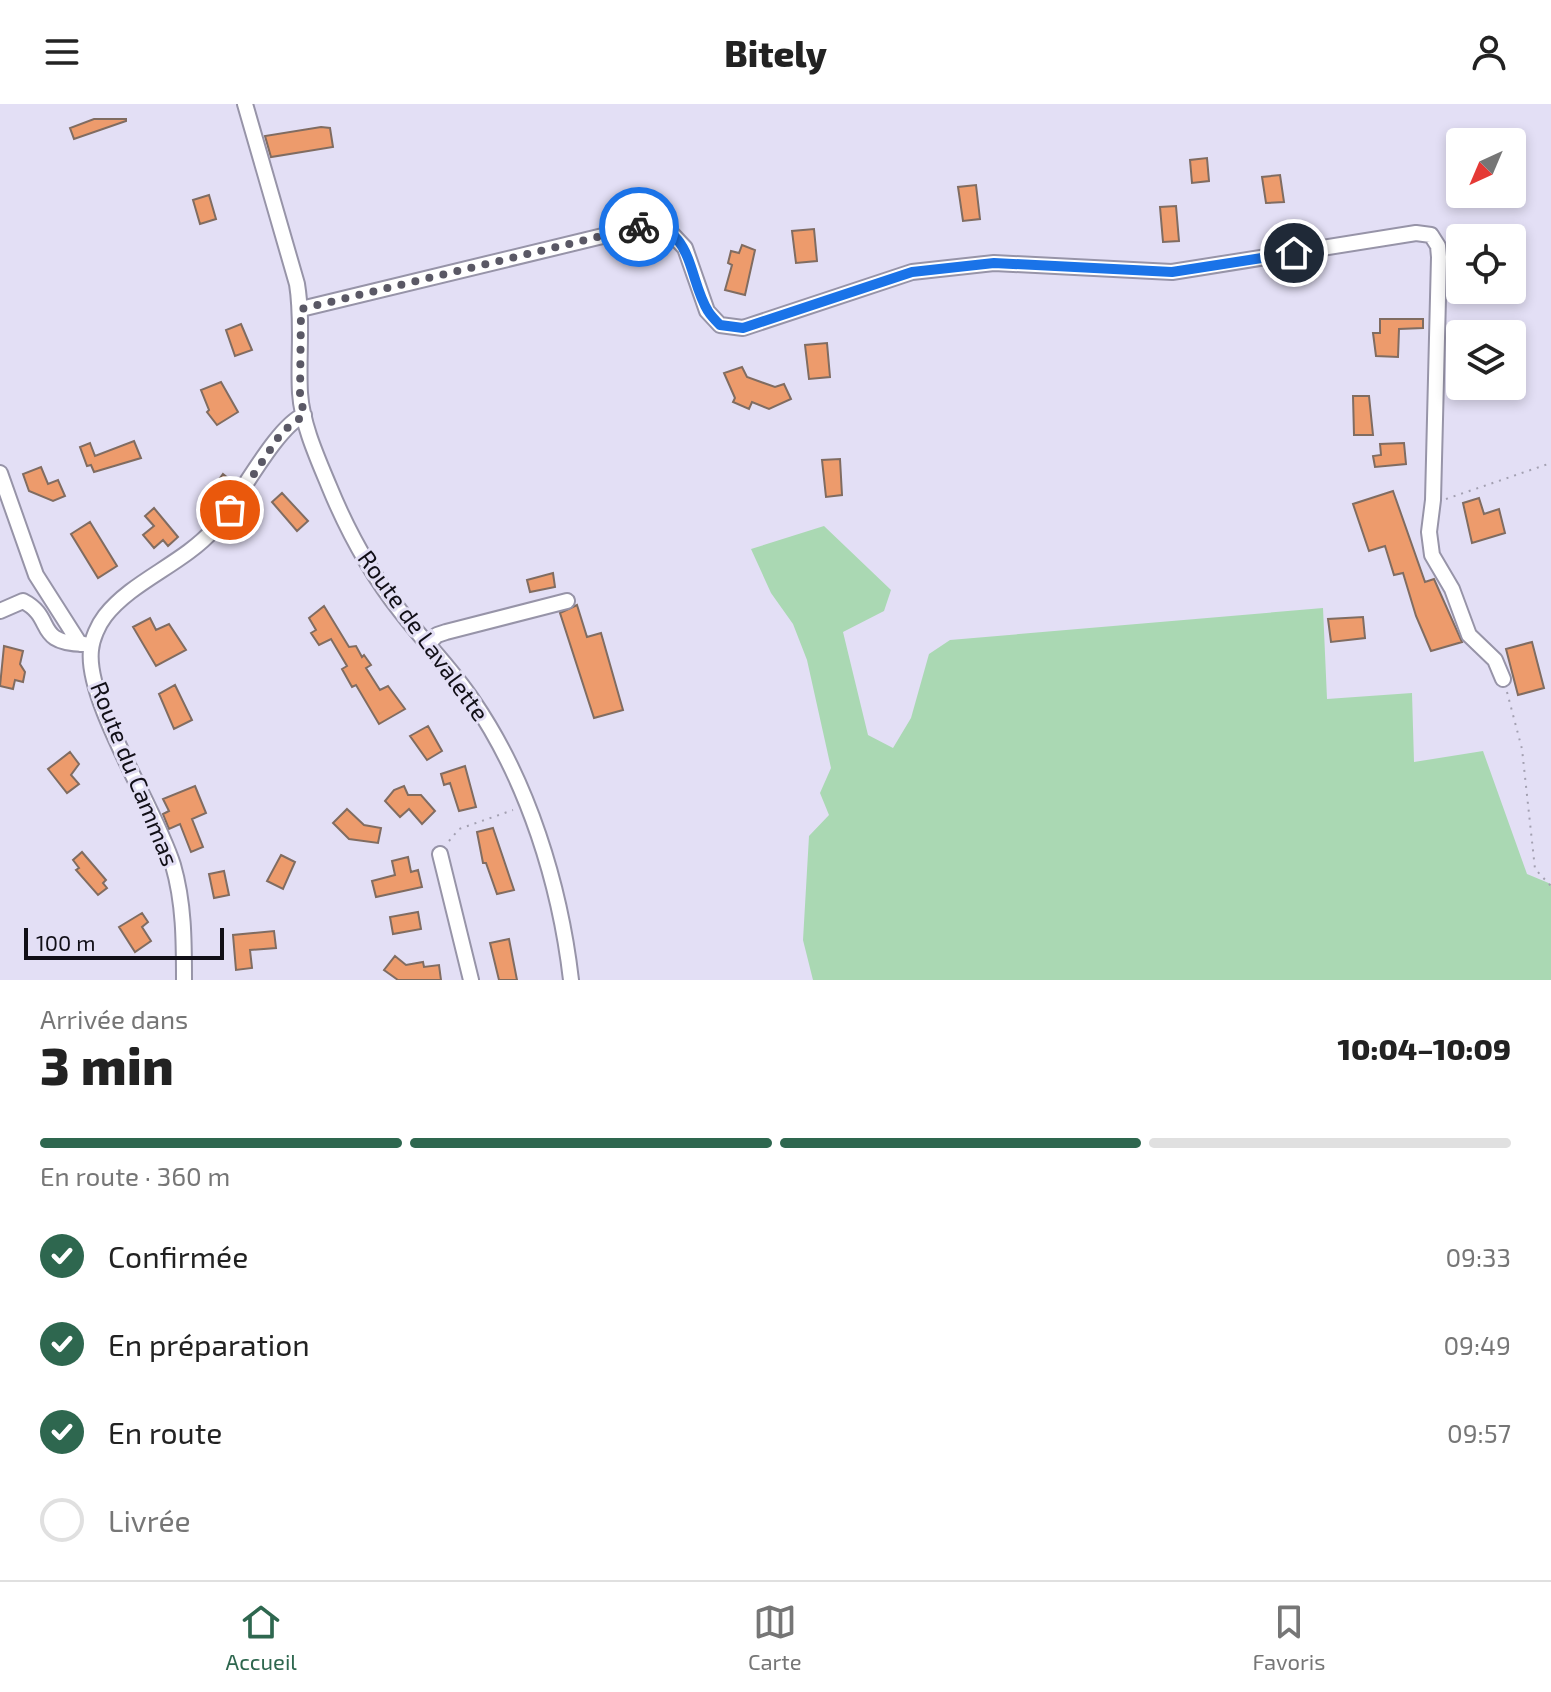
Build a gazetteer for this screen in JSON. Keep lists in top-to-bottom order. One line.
{"streets":{"street":["Route de Lavalette","Route du Cammas"]},"scale_bar":"100 m","north":"bottom left","page":{"header":"Bitely","scale":"100 m","heading":["3 min","Arrivée dans","10:04–10:09"],"bar":"En route · 360 m","list":[["Confirmée","09:33"],["En préparation","09:49"],["En route","09:57"],"Livrée"],"tabs":["Accueil","Carte","Favoris"]}}
